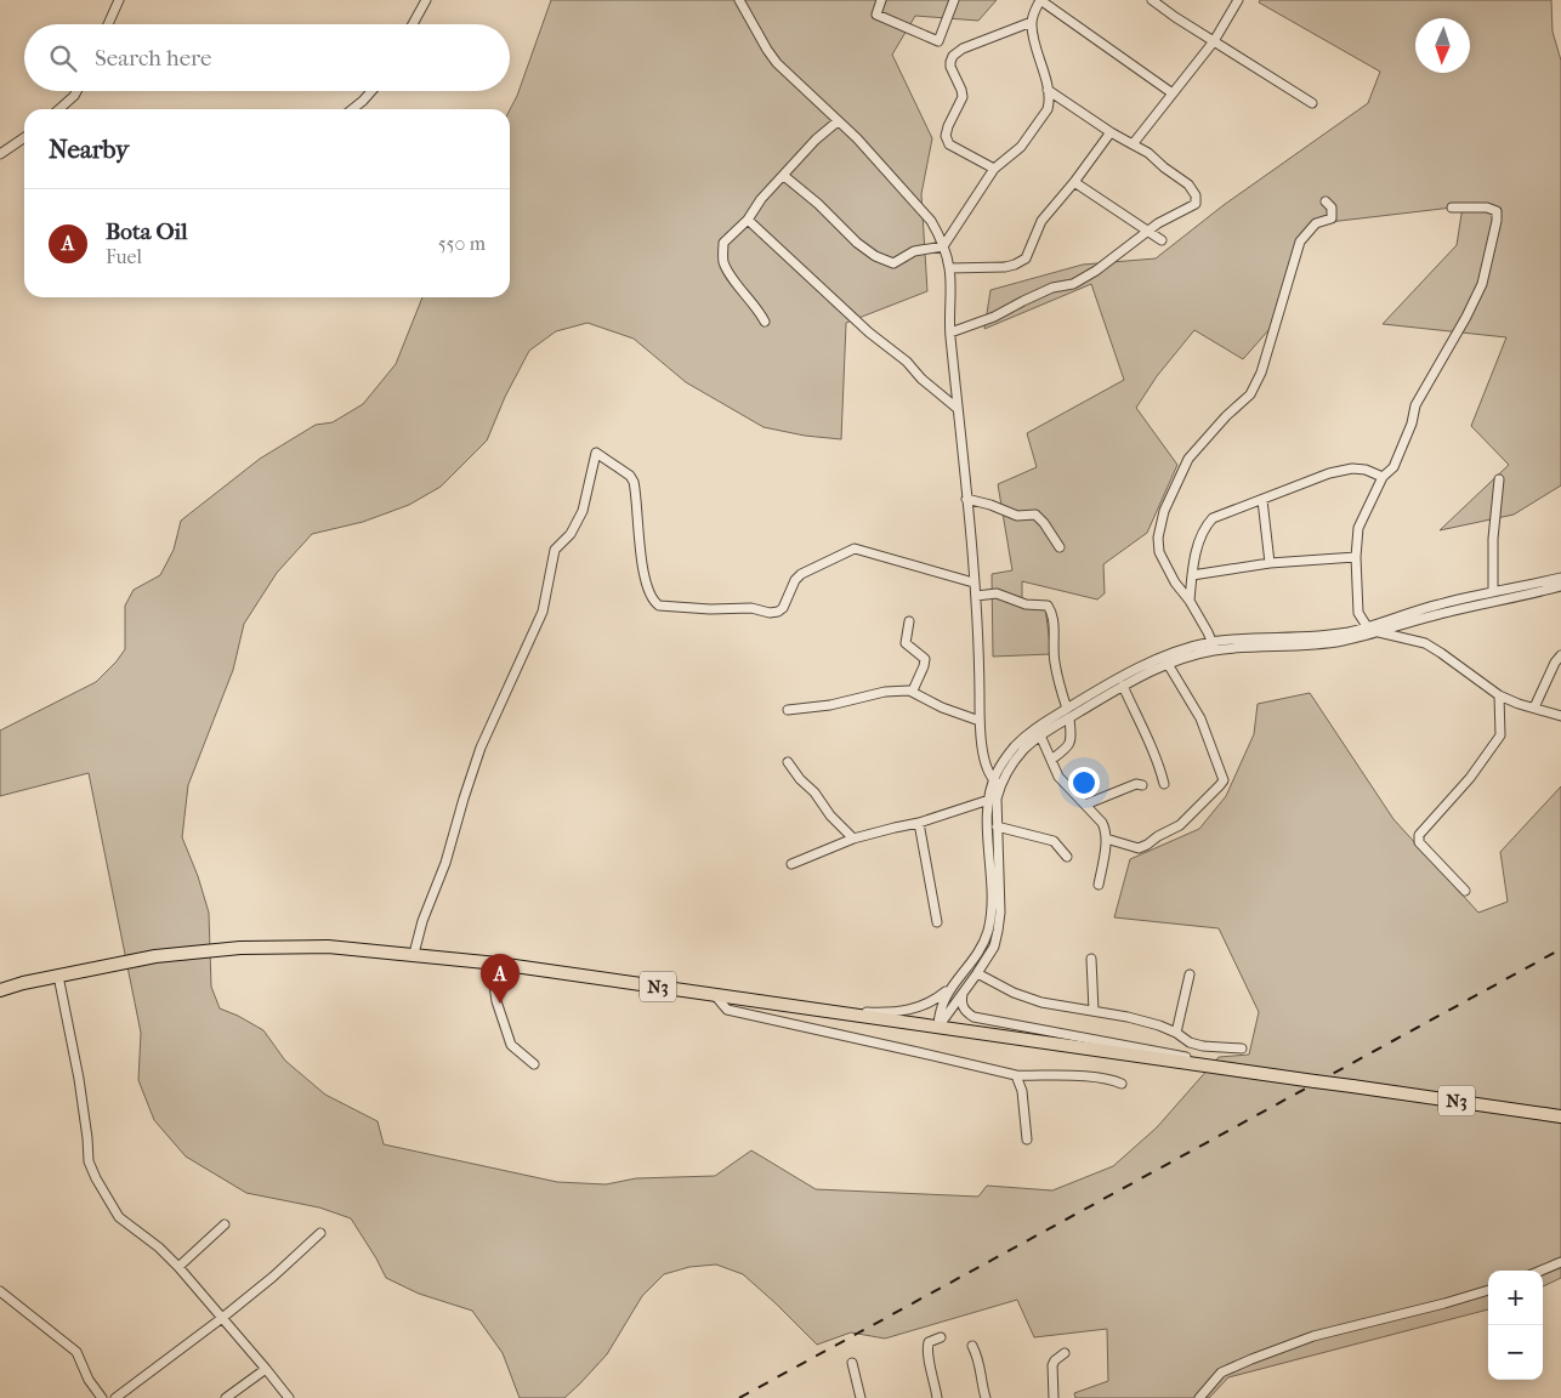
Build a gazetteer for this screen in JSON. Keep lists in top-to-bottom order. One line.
{"streets":{"highway":["N3"]},"north":"bottom","page":{"search":"Search here","heading":"Nearby","list":[{"mark":"A","name":"Bota Oil","note":"Fuel","value":"550 m"}],"pins":"A","map_buttons":["+","−"]}}
